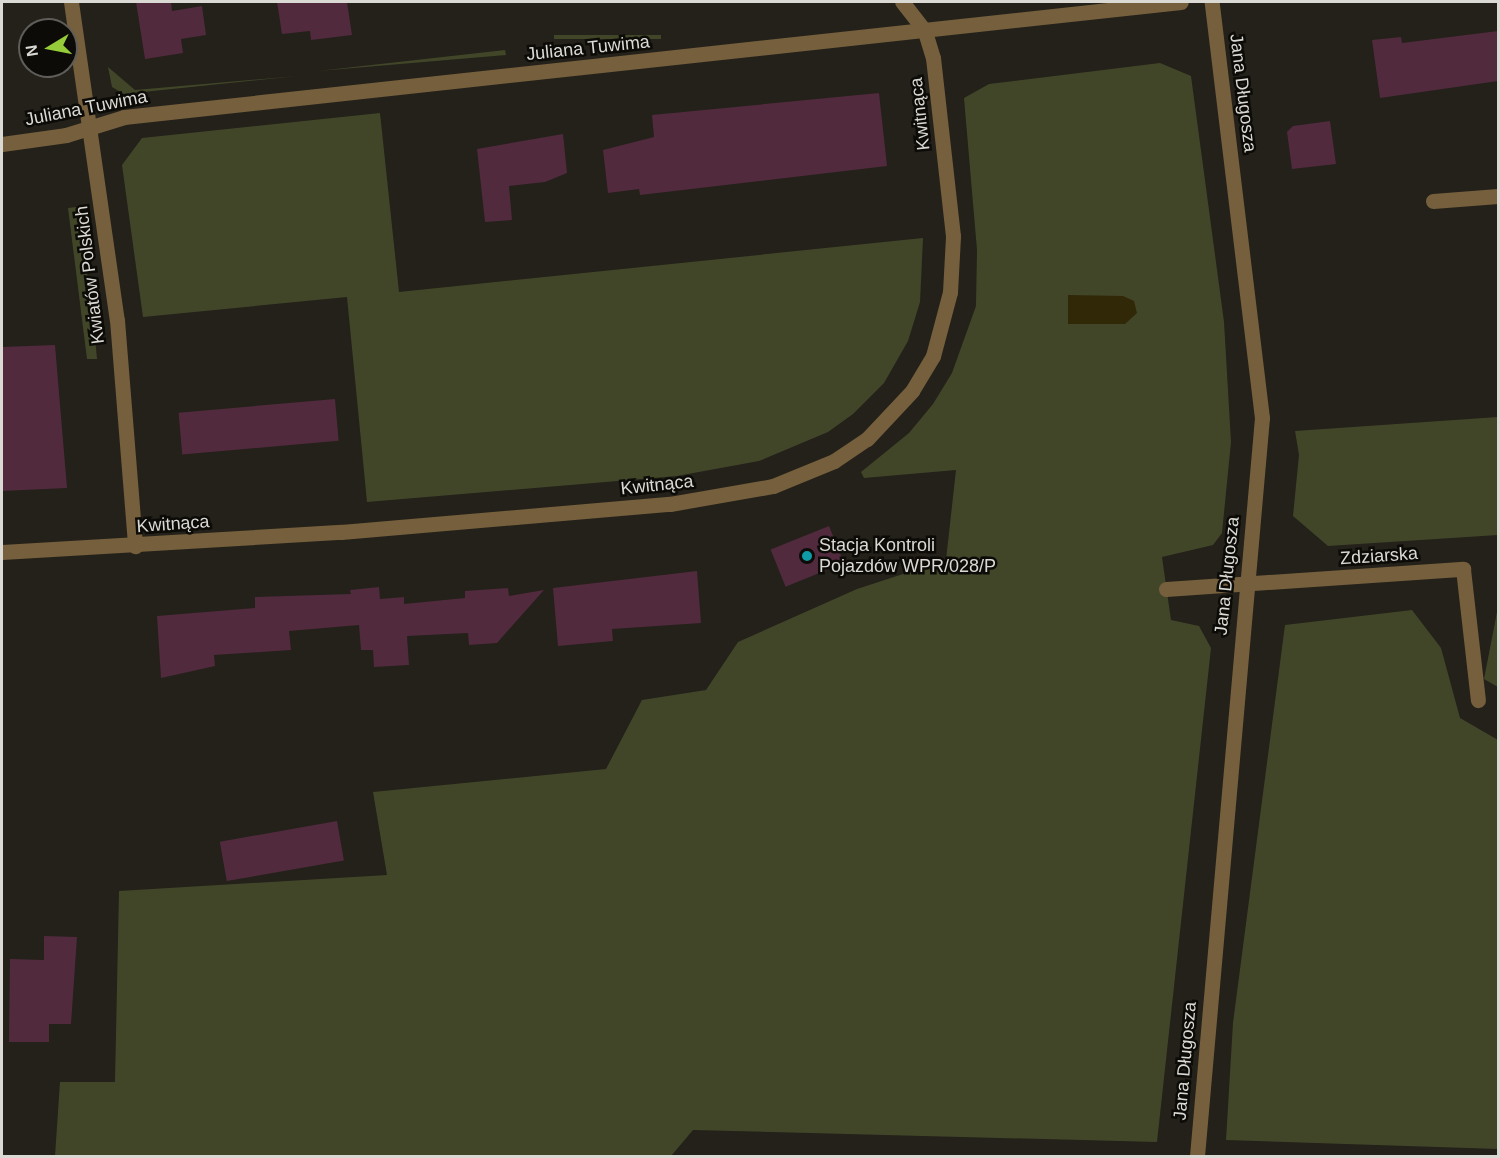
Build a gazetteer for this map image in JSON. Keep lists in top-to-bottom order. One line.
{"streets":{"street":["Juliana Tuwima","Jana Długosza","Kwitnąca","Kwiatów Polskich","Zdziarska"]},"crossings":[["Juliana Tuwima","Kwitnąca"],["Juliana Tuwima","Kwiatów Polskich"],["Jana Długosza","Zdziarska"],["Kwitnąca","Kwiatów Polskich"]],"places":["Stacja Kontroli Pojazdów WPR/028/P"],"north":"left"}
